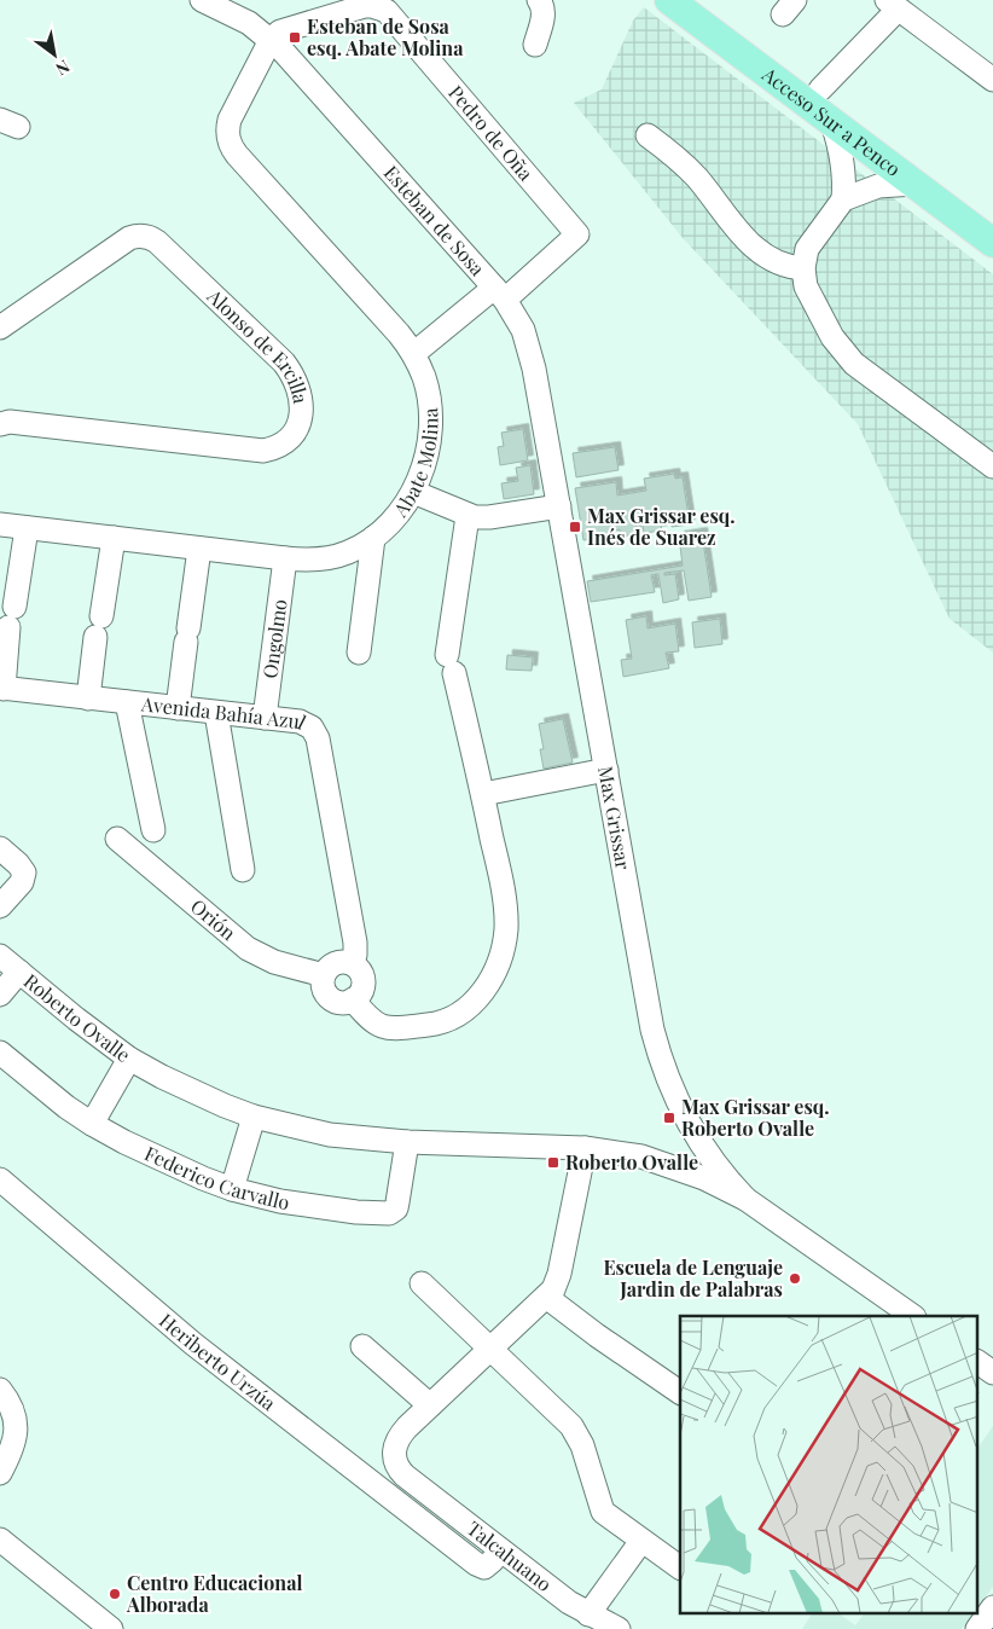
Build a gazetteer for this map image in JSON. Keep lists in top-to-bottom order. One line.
{"streets":{"main road":["Acceso Sur a Penco"],"street":["Pedro de Oña","Esteban de Sosa","Alonso de Ercilla","Abate Molina","Ongolmo","Avenida Bahía Azul","Max Grissar","Orión","Roberto Ovalle","Federico Carvallo","Heriberto Urzúa","Talcahuano"]},"crossings":[["Pedro de Oña","Esteban de Sosa"],["Pedro de Oña","Abate Molina"],["Esteban de Sosa","Abate Molina"],["Esteban de Sosa","Max Grissar"],["Abate Molina","Ongolmo"],["Ongolmo","Avenida Bahía Azul"],["Avenida Bahía Azul","Orión"],["Max Grissar","Roberto Ovalle"],["Roberto Ovalle","Federico Carvallo"],["Heriberto Urzúa","Talcahuano"]],"places":{"transit":["Esteban de Sosa esq. Abate Molina","Max Grissar esq. Inés de Suarez","Max Grissar esq. Roberto Ovalle","Roberto Ovalle"],"other":["Escuela de Lenguaje Jardin de Palabras","Centro Educacional Alborada"]},"north":"bottom right"}
